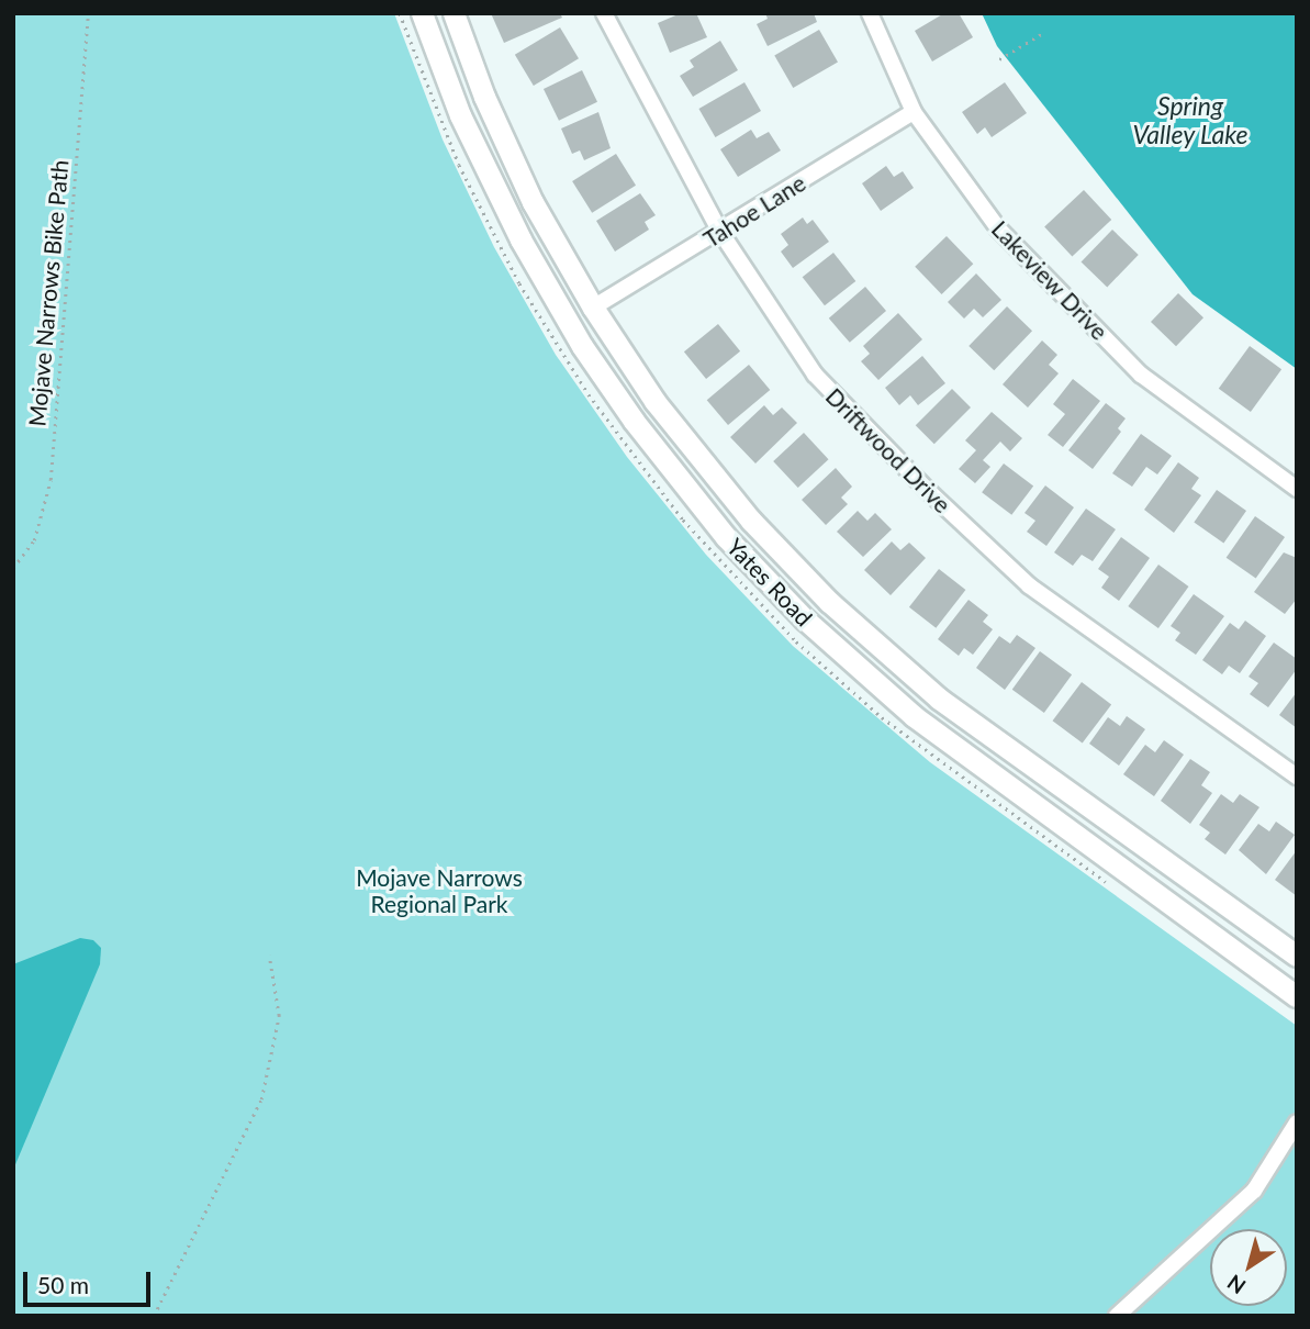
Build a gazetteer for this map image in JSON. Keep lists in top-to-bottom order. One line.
{"streets":{"main road":["Yates Road"],"street":["Tahoe Lane","Lakeview Drive","Driftwood Drive"],"path":["Mojave Narrows Bike Path"]},"crossings":[["Tahoe Lane","Lakeview Drive"],["Tahoe Lane","Driftwood Drive"],["Tahoe Lane","Yates Road"]],"water":["Spring Valley Lake"],"parks":["Mojave Narrows Regional Park"],"scale_bar":"50 m","north":"bottom left"}
